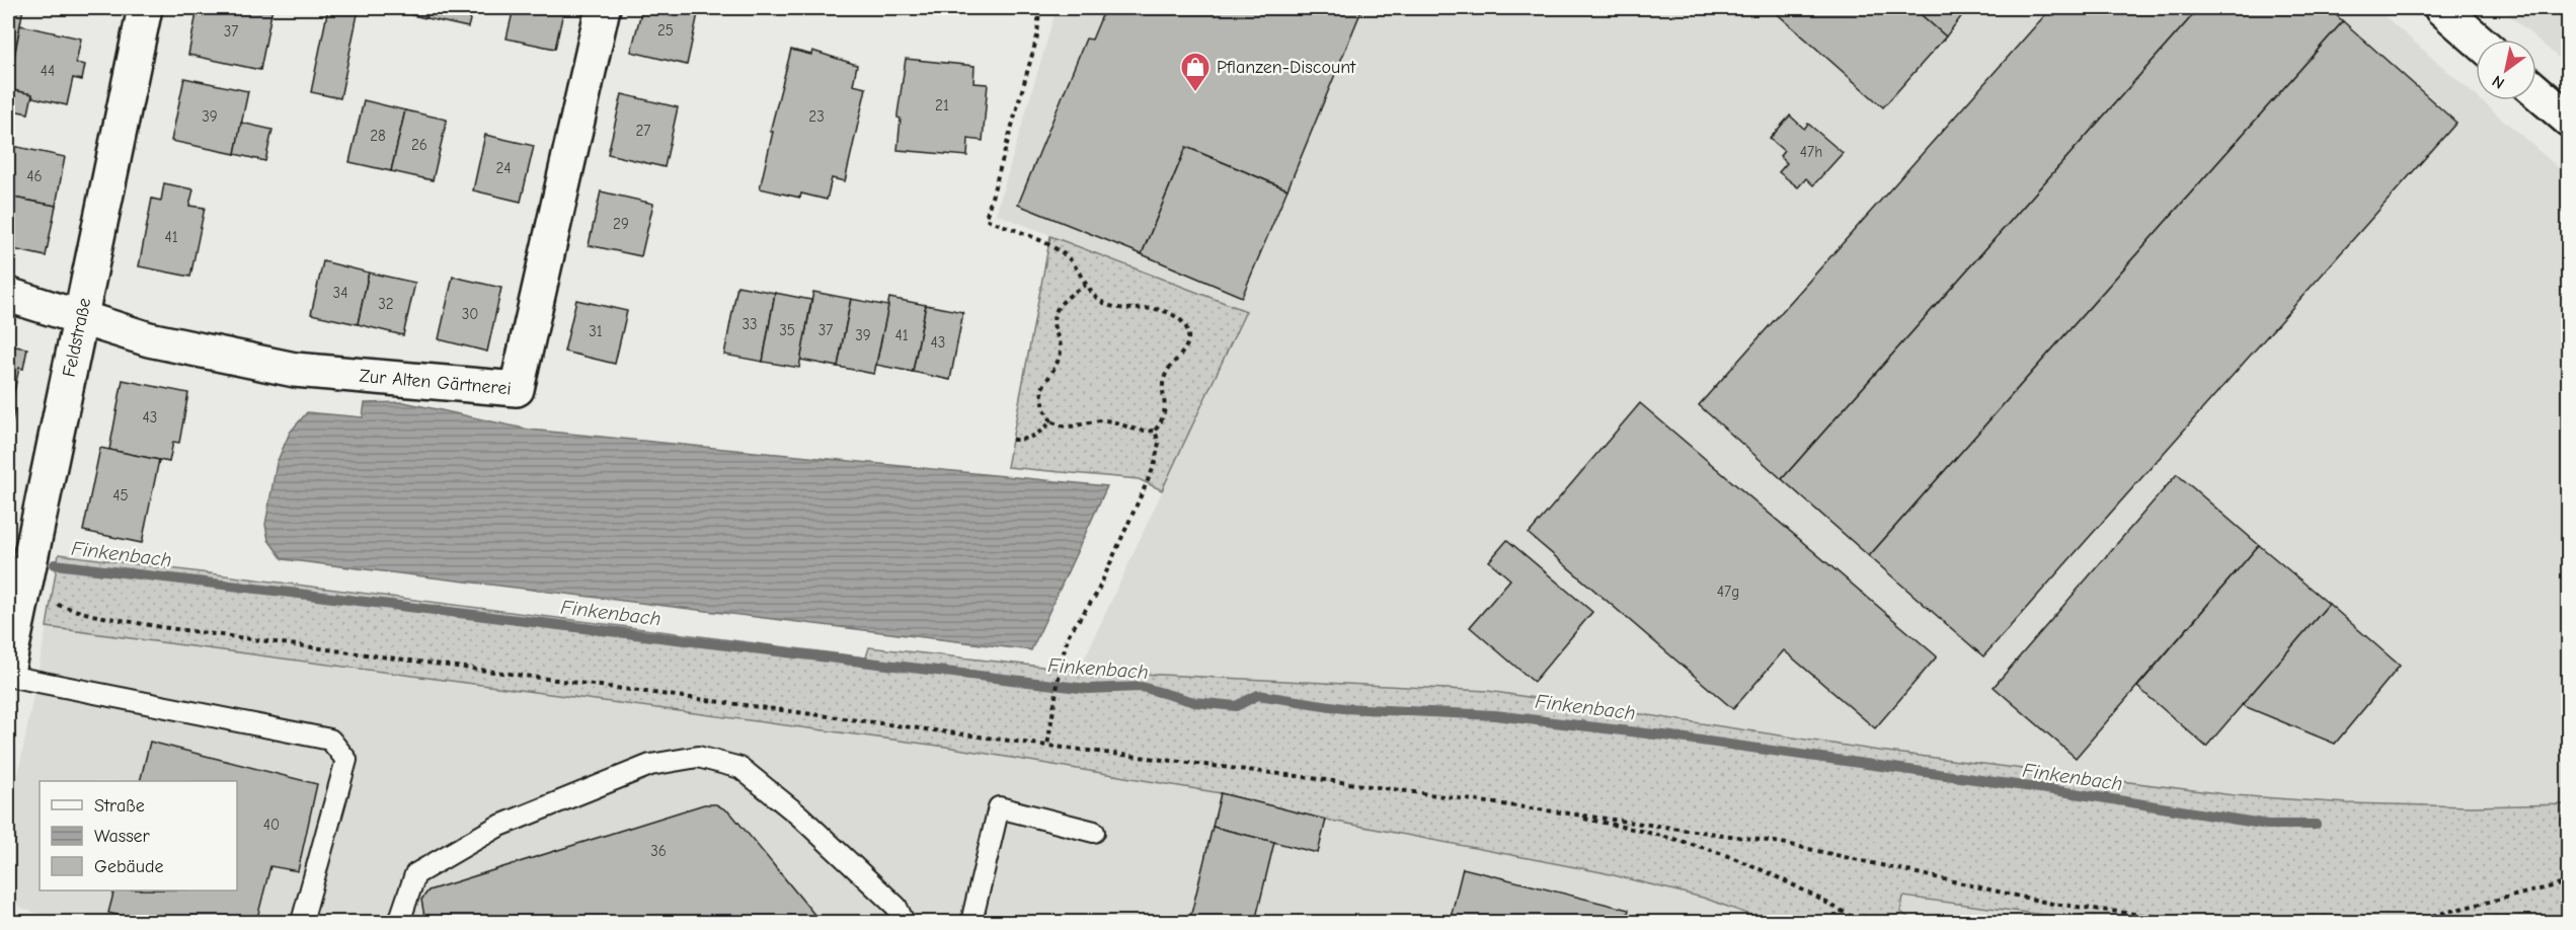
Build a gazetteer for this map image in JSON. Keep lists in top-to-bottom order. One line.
{"streets":{"street":["Feldstraße","Zur Alten Gärtnerei"]},"crossings":[["Feldstraße","Zur Alten Gärtnerei"]],"water":["Finkenbach"],"places":{"shop":["Pflanzen-Discount"]},"house_numbers":["25","37","44","21","39","23","27","28","26","47h","24","46","29","41","34","32","30","33","35","37","31","39","41","43","43","45","47g","40","36"],"legend":["Straße","Wasser","Gebäude"],"north":"bottom left"}
